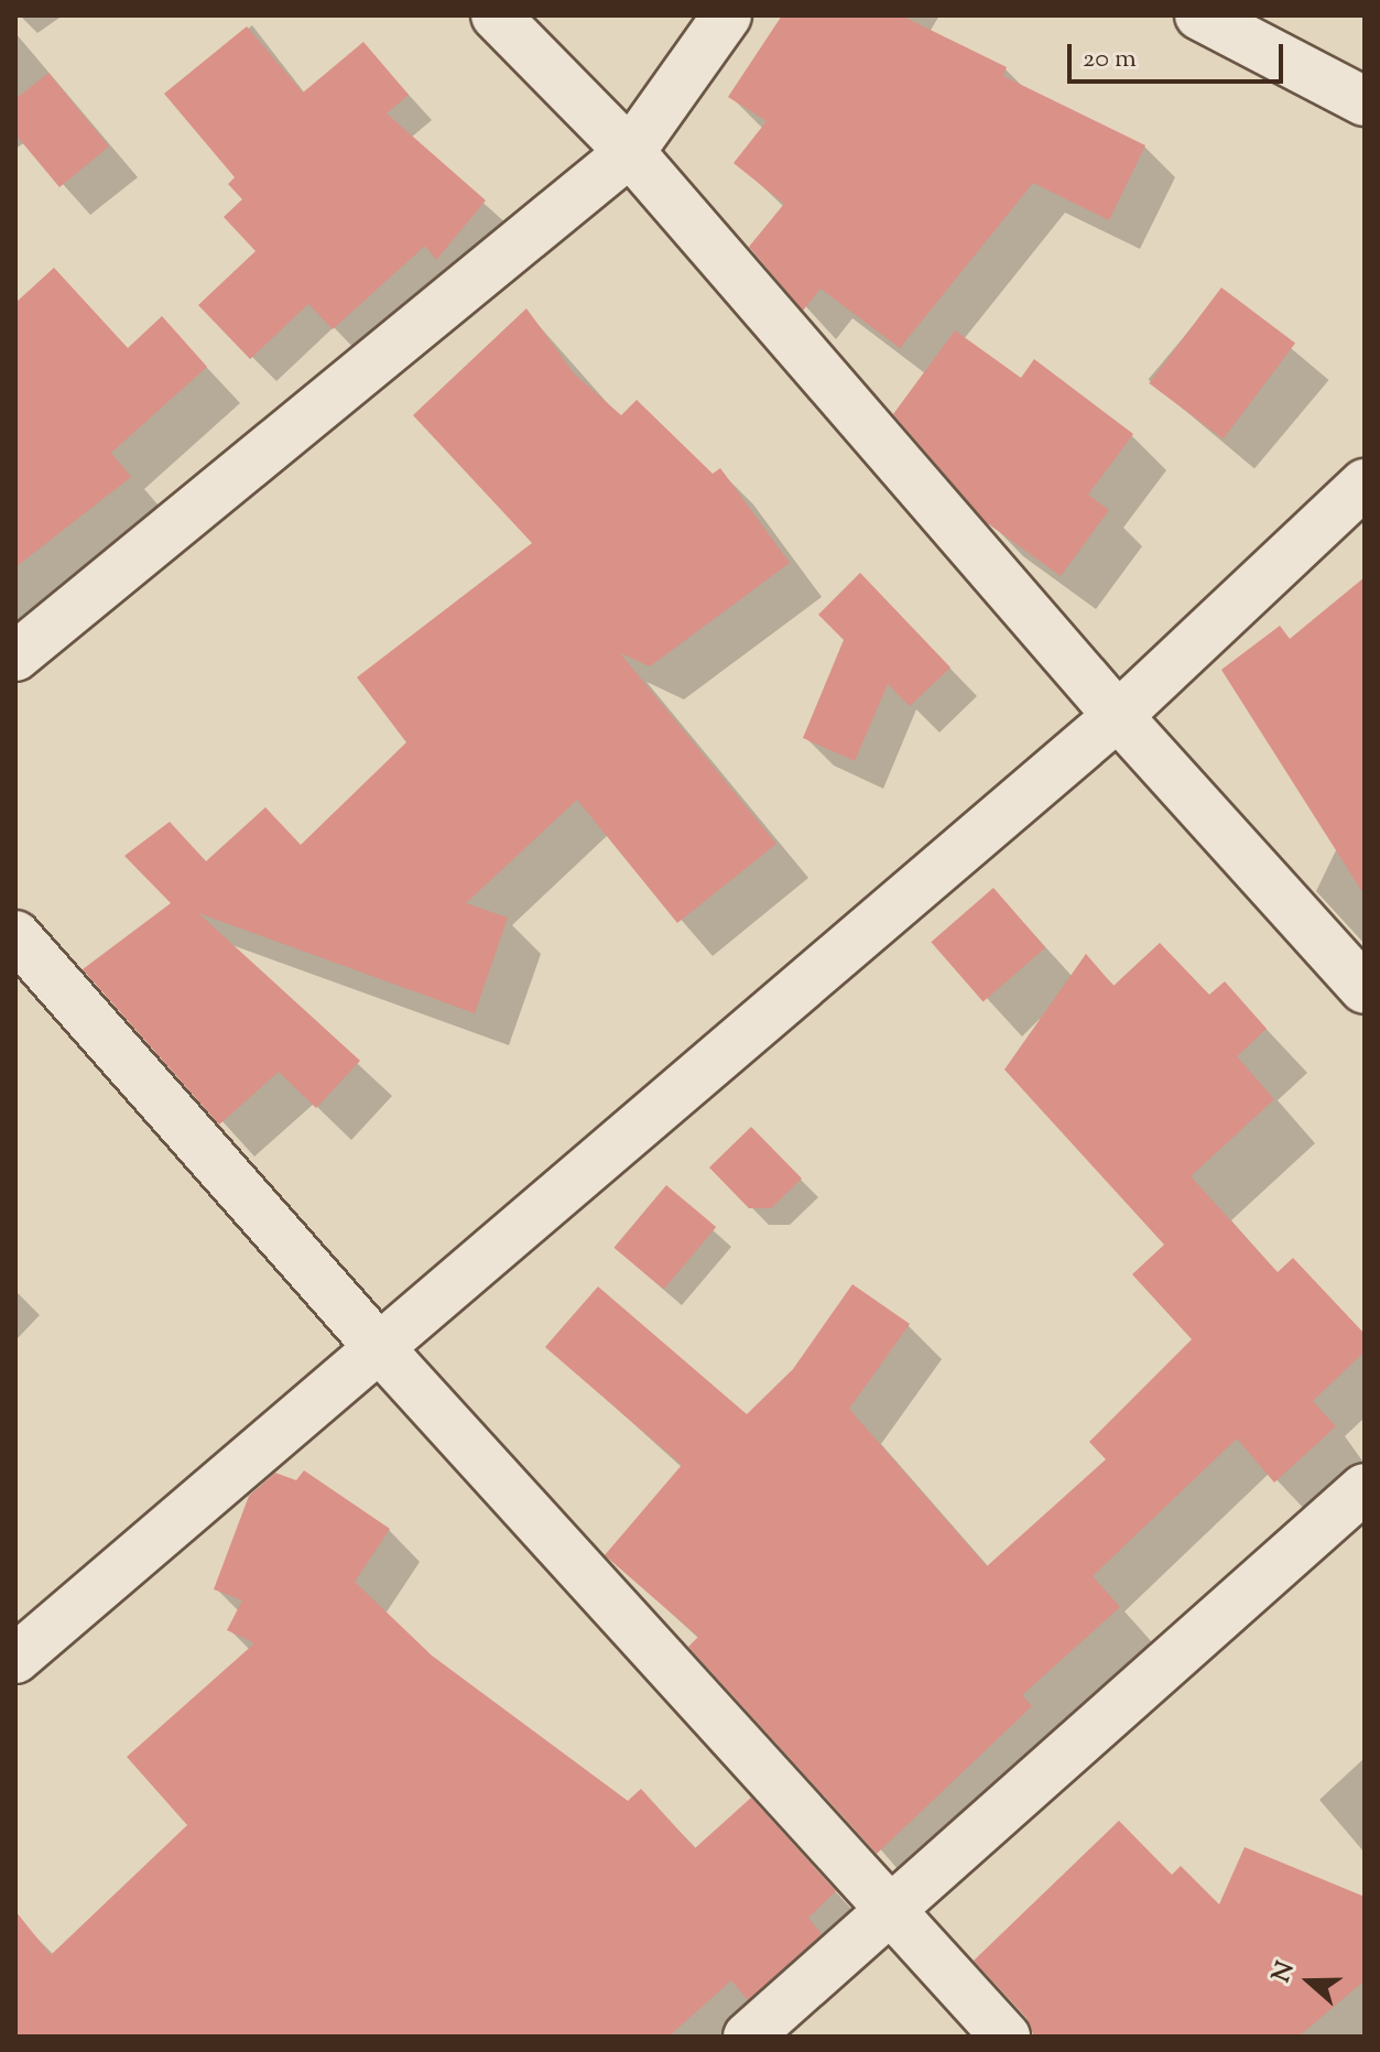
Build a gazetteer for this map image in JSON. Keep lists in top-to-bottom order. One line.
{"scale_bar":"20 m","north":"left"}
